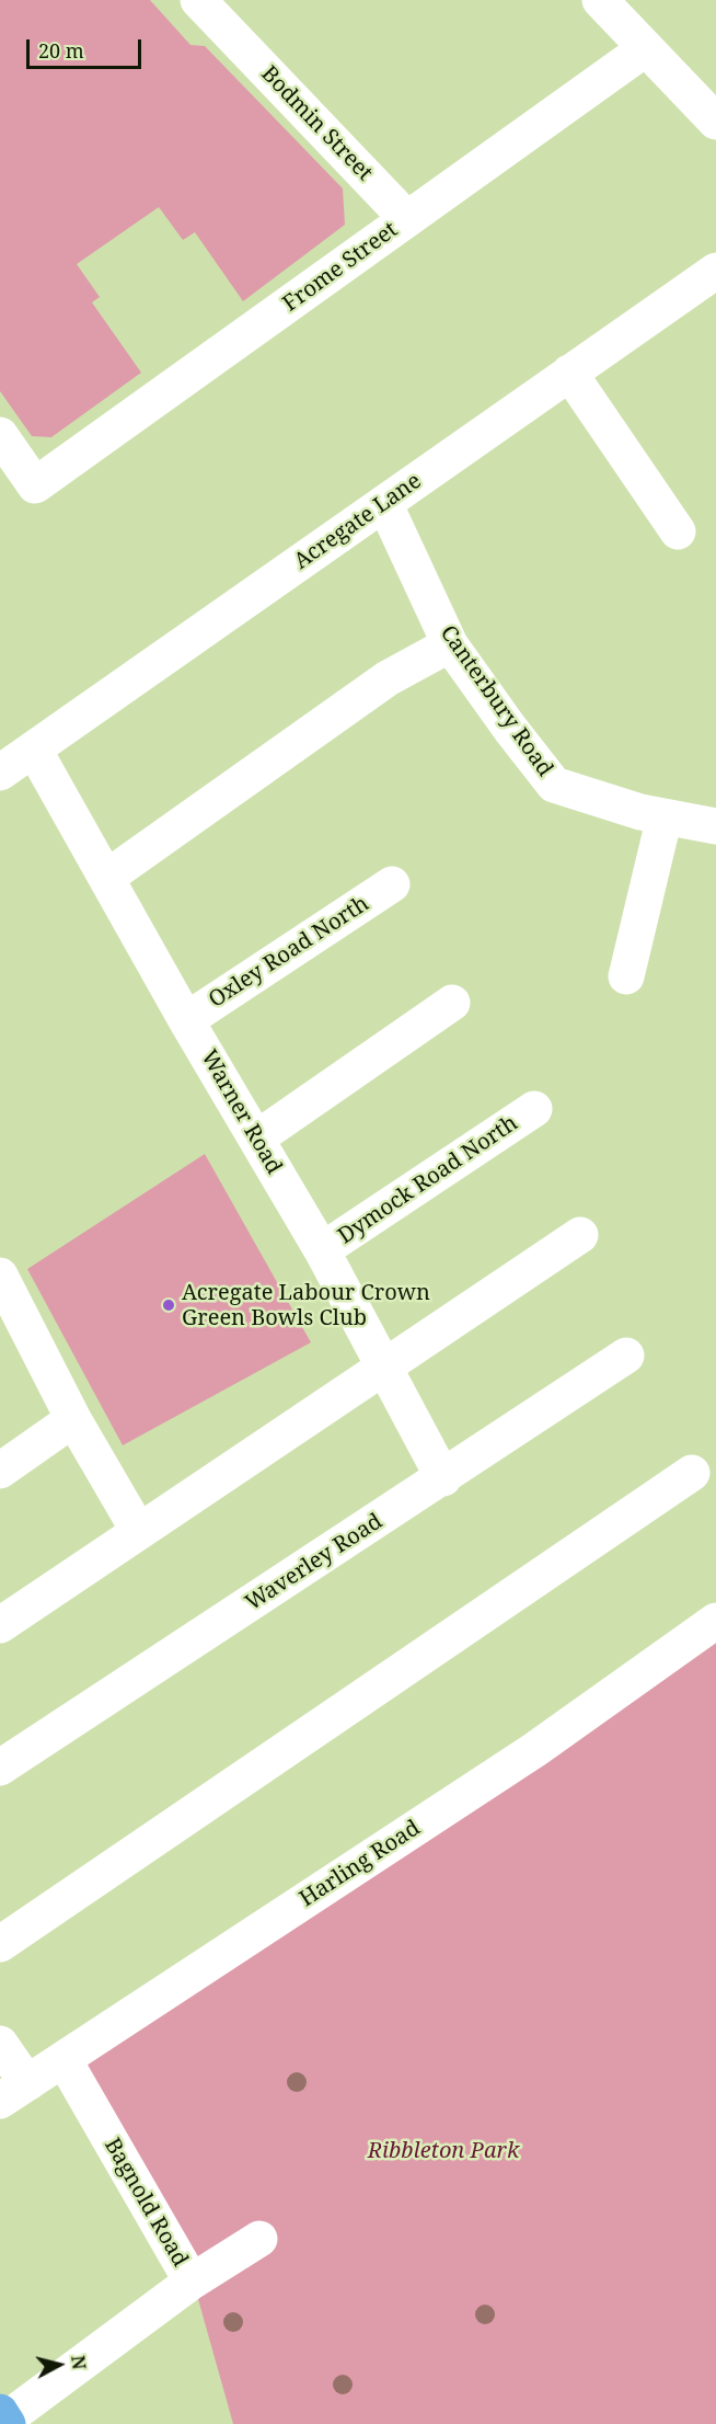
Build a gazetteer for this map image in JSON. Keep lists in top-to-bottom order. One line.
{"streets":{"street":["Bodmin Street","Frome Street","Acregate Lane","Canterbury Road","Oxley Road North","Warner Road","Dymock Road North","Waverley Road","Harling Road","Bagnold Road"]},"crossings":[["Bodmin Street","Frome Street"],["Acregate Lane","Canterbury Road"],["Acregate Lane","Warner Road"],["Oxley Road North","Warner Road"],["Warner Road","Dymock Road North"],["Warner Road","Waverley Road"],["Harling Road","Bagnold Road"]],"parks":["Ribbleton Park"],"places":["Acregate Labour Crown Green Bowls Club"],"scale_bar":"20 m","north":"right"}
